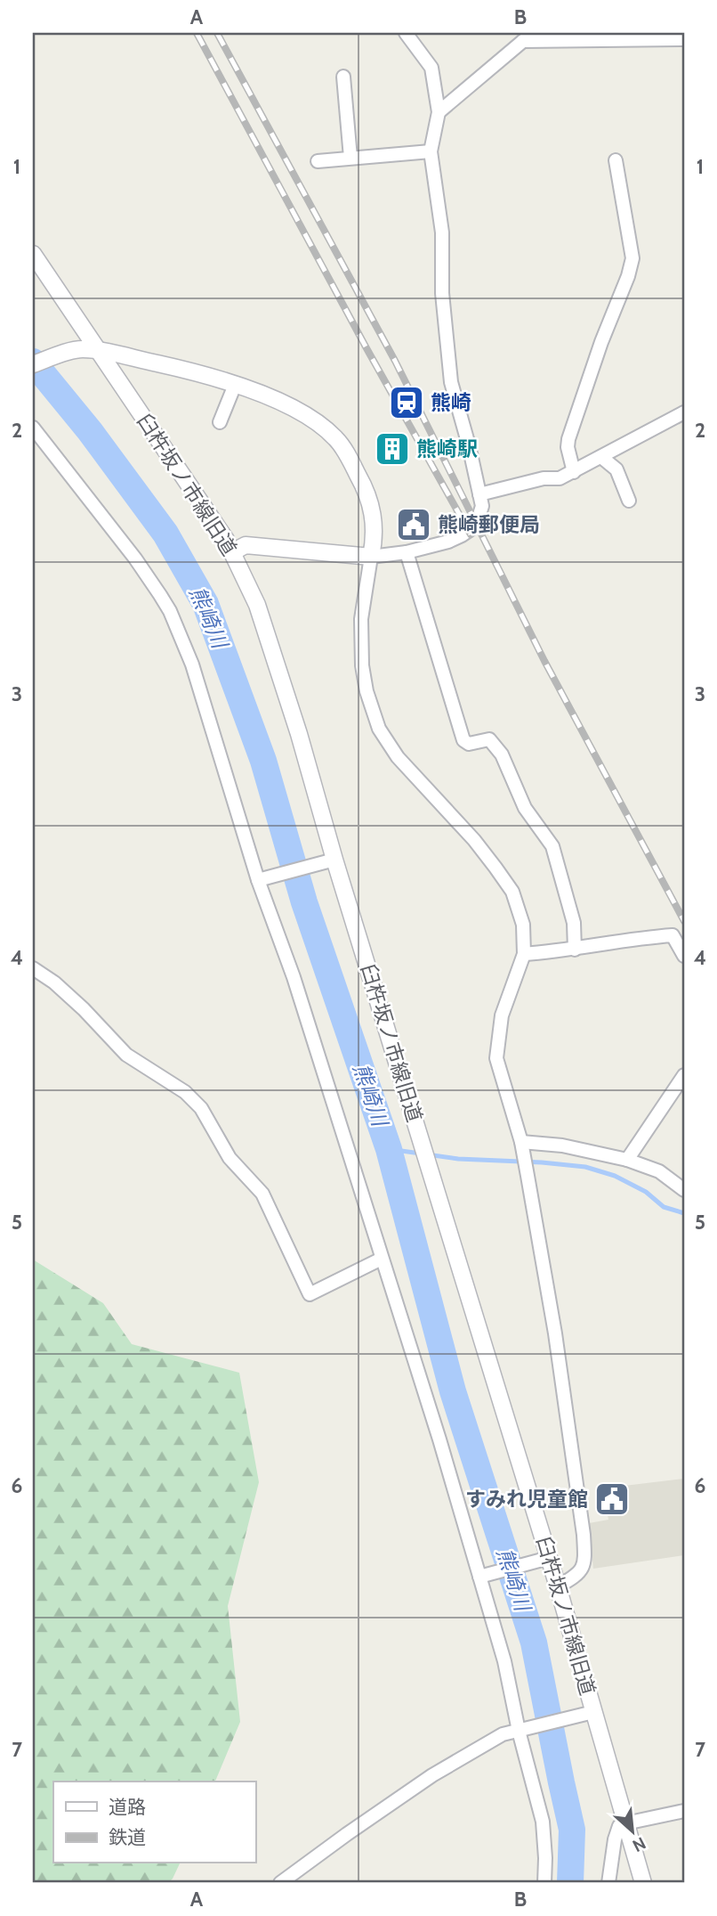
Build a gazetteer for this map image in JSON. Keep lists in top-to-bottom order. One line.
{"streets":{"street":["臼杵坂ノ市線旧道"]},"water":["熊崎川"],"places":{"station":["熊崎"],"building":["熊崎駅"],"public building":["熊崎郵便局","すみれ児童館"]},"legend":["道路","鉄道"],"north":"bottom right","grid":{"columns":["A","B"],"rows":["1","2","3","4","5","6","7"]}}
